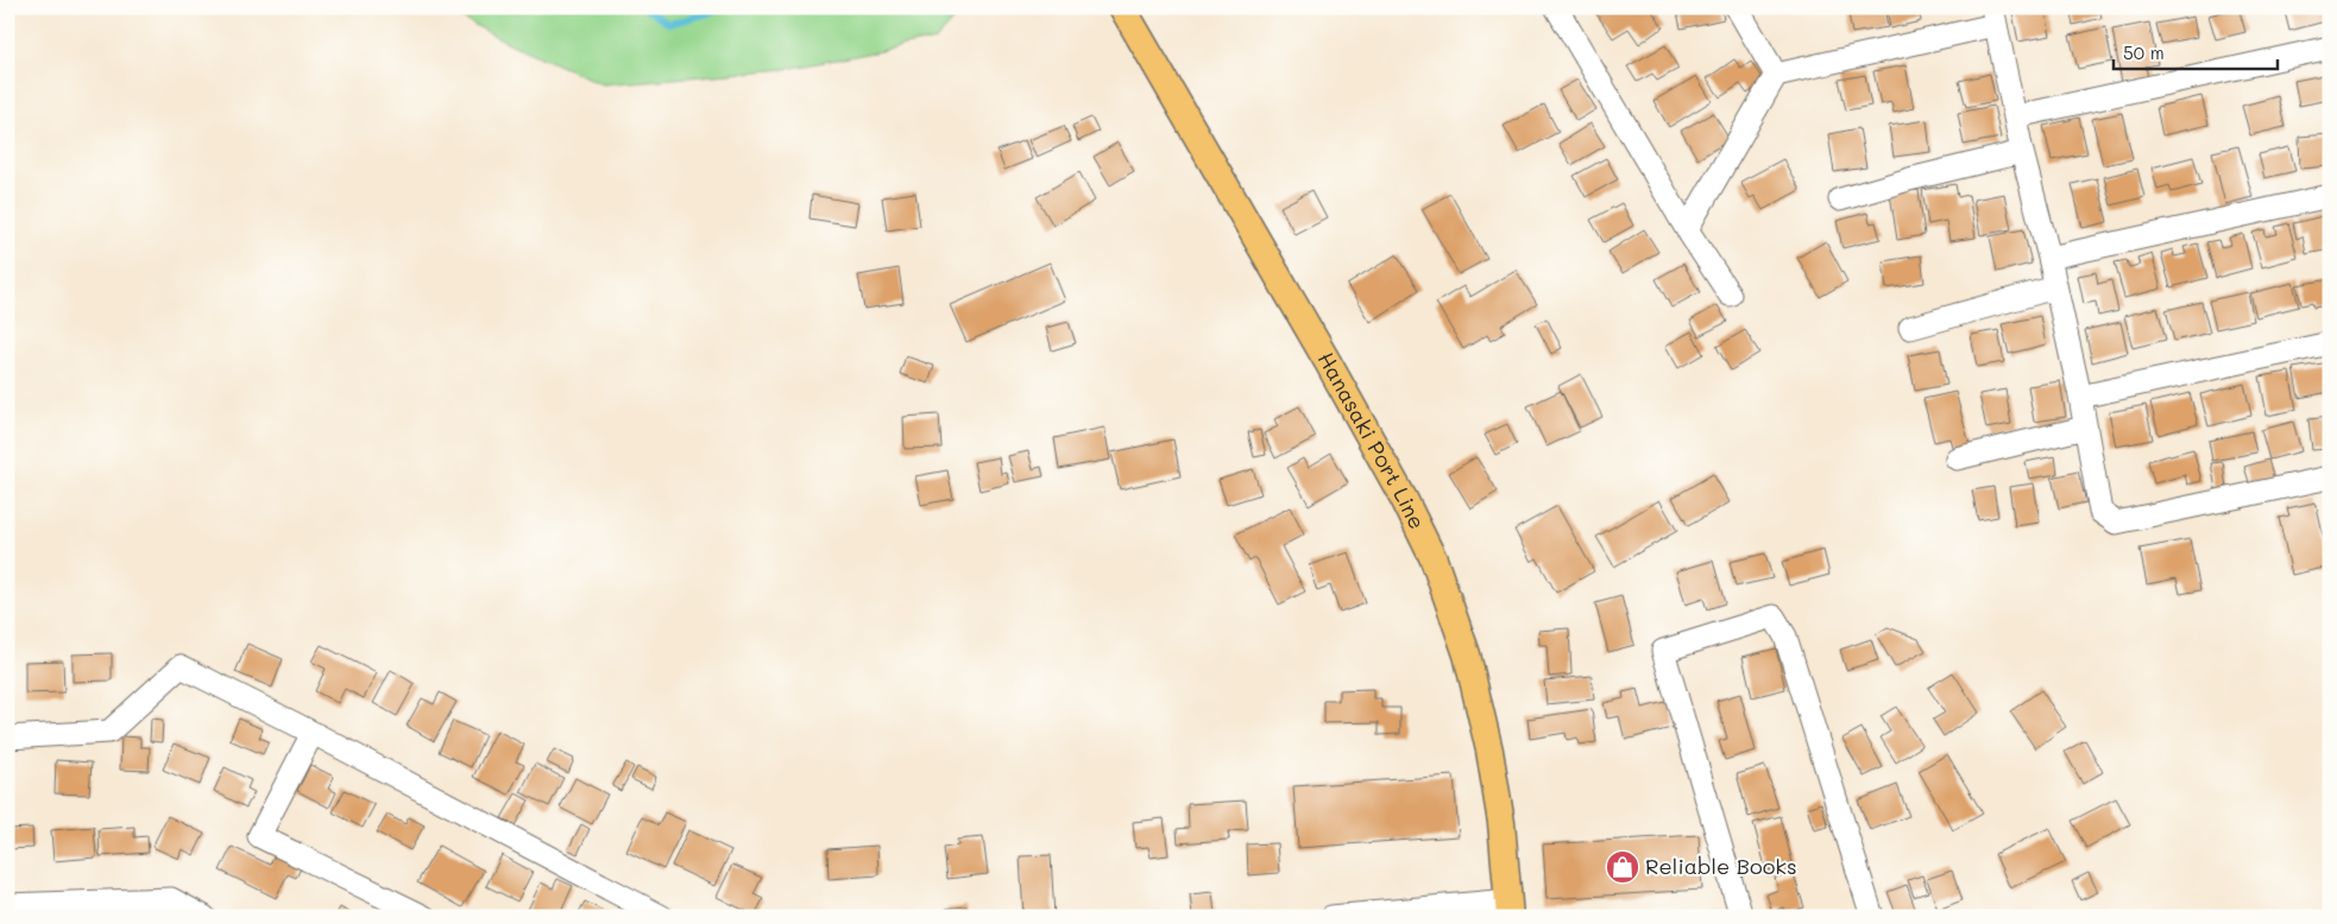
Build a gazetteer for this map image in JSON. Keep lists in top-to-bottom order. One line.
{"streets":{"main road":["Hanasaki Port Line"]},"places":{"shop":["Reliable Books"]},"scale_bar":"50 m"}
